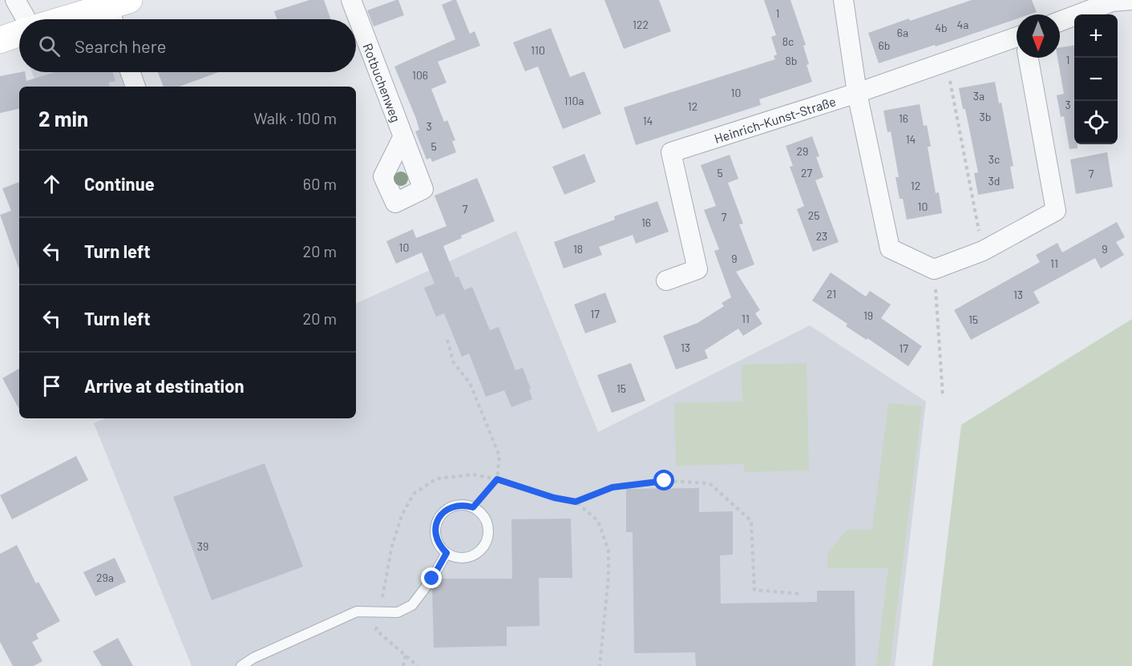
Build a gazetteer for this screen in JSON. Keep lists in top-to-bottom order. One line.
{"streets":{"street":["Rotbuchenweg","Heinrich-Kunst-Straße"]},"house_numbers":["1","122","4a","4b","6a","8c","6b","110","1","8b","106","10","3a","110a","3","12","3b","16","14","3","14","5","29","3c","5","27","7","3d","12","10","7","25","7","16","23","10","18","9","9","11","21","13","17","19","11","15","13","17","15","39","29a"],"north":"bottom","page":{"map_buttons":["+","−"],"search":"Search here","heading":["2 min","Walk · 100 m"],"list":[["Continue","60 m"],["Turn left","20 m"],["Turn left","20 m"],"Arrive at destination"]}}
